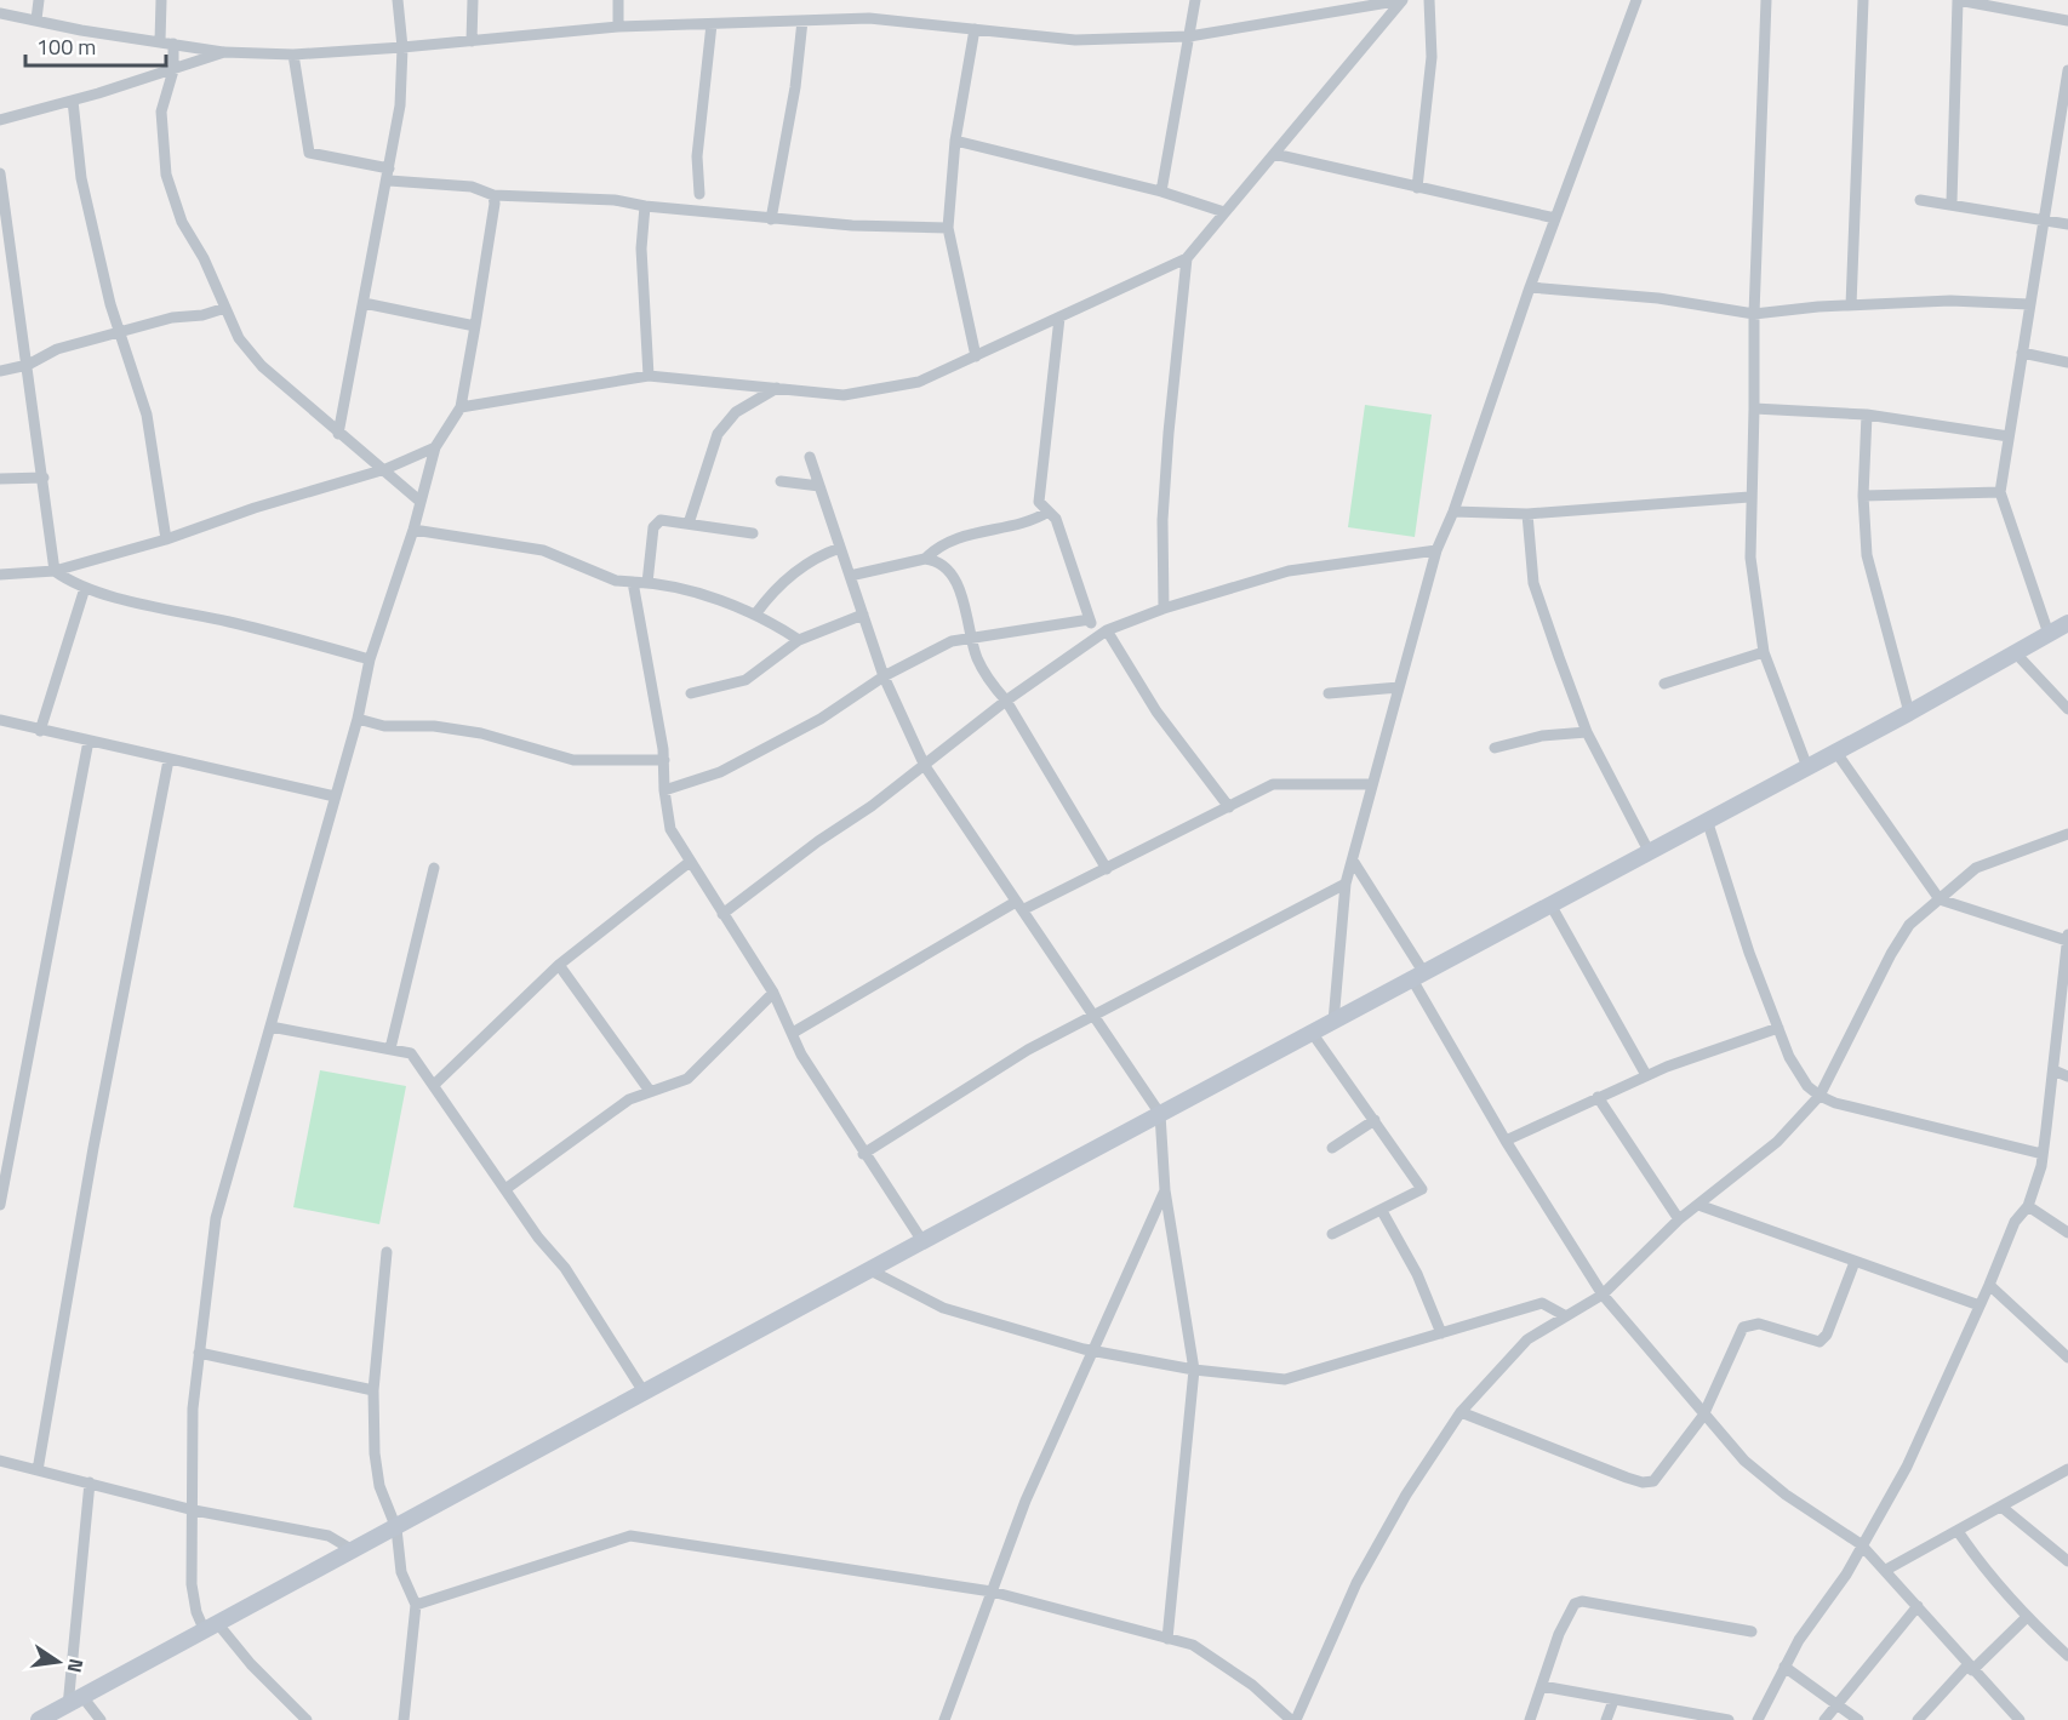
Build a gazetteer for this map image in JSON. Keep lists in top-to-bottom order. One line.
{"scale_bar":"100 m","north":"right"}
